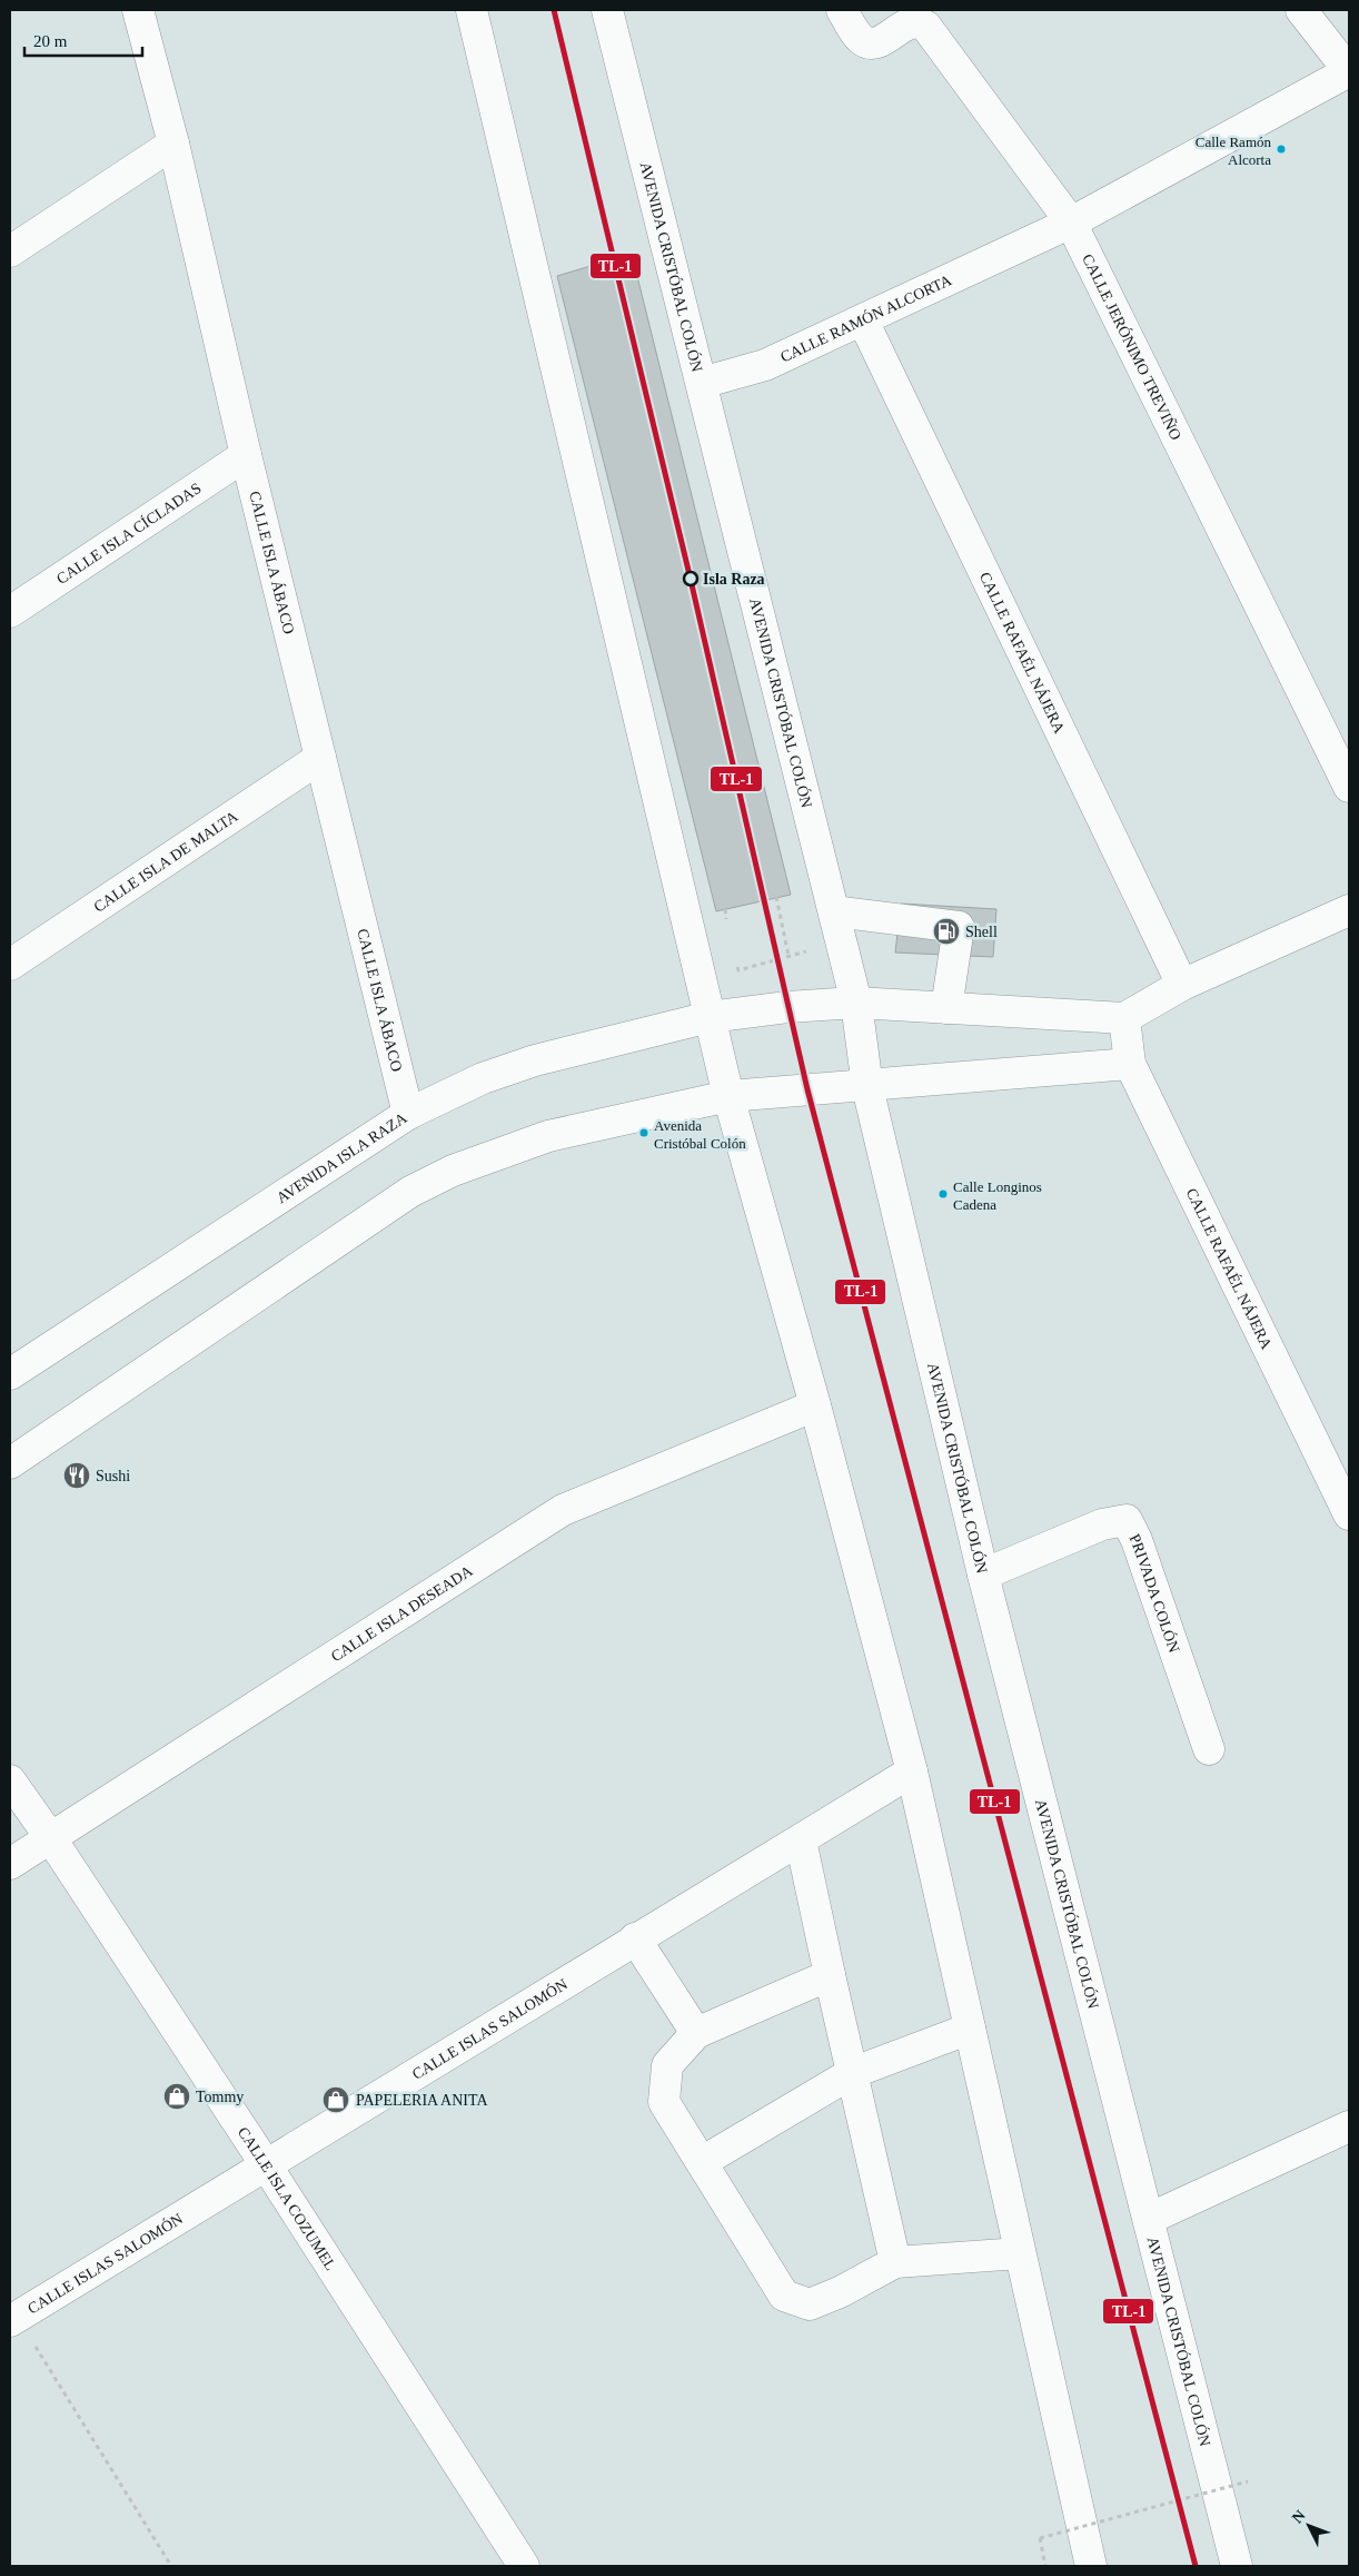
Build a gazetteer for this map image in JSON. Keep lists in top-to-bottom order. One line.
{"streets":{"street":["AVENIDA CRISTÓBAL COLÓN","CALLE RAMÓN ALCORTA","CALLE JERÓNIMO TREVIÑO","CALLE ISLA CÍCLADAS","CALLE ISLA ÁBACO","CALLE RAFAÉL NÁJERA","CALLE ISLA DE MALTA","AVENIDA ISLA RAZA","PRIVADA COLÓN","CALLE ISLA DESEADA","CALLE ISLAS SALOMÓN","CALLE ISLA COZUMEL"]},"crossings":[["AVENIDA CRISTÓBAL COLÓN","CALLE RAMÓN ALCORTA"],["AVENIDA CRISTÓBAL COLÓN","AVENIDA ISLA RAZA"],["AVENIDA CRISTÓBAL COLÓN","PRIVADA COLÓN"],["CALLE RAMÓN ALCORTA","CALLE JERÓNIMO TREVIÑO"],["CALLE RAMÓN ALCORTA","CALLE RAFAÉL NÁJERA"],["CALLE ISLA CÍCLADAS","CALLE ISLA ÁBACO"],["CALLE ISLA ÁBACO","CALLE ISLA DE MALTA"],["CALLE ISLA ÁBACO","AVENIDA ISLA RAZA"],["CALLE ISLA DESEADA","CALLE ISLA COZUMEL"],["CALLE ISLAS SALOMÓN","CALLE ISLA COZUMEL"]],"places":{"other":["Calle Ramón Alcorta","Isla Raza","Avenida Cristóbal Colón","Calle Longinos Cadena"],"fuel station":["Shell"],"restaurant":["Sushi"],"shop":["Tommy","PAPELERIA ANITA"]},"lines":["transit line TL-1"],"scale_bar":"20 m","north":"top left"}
